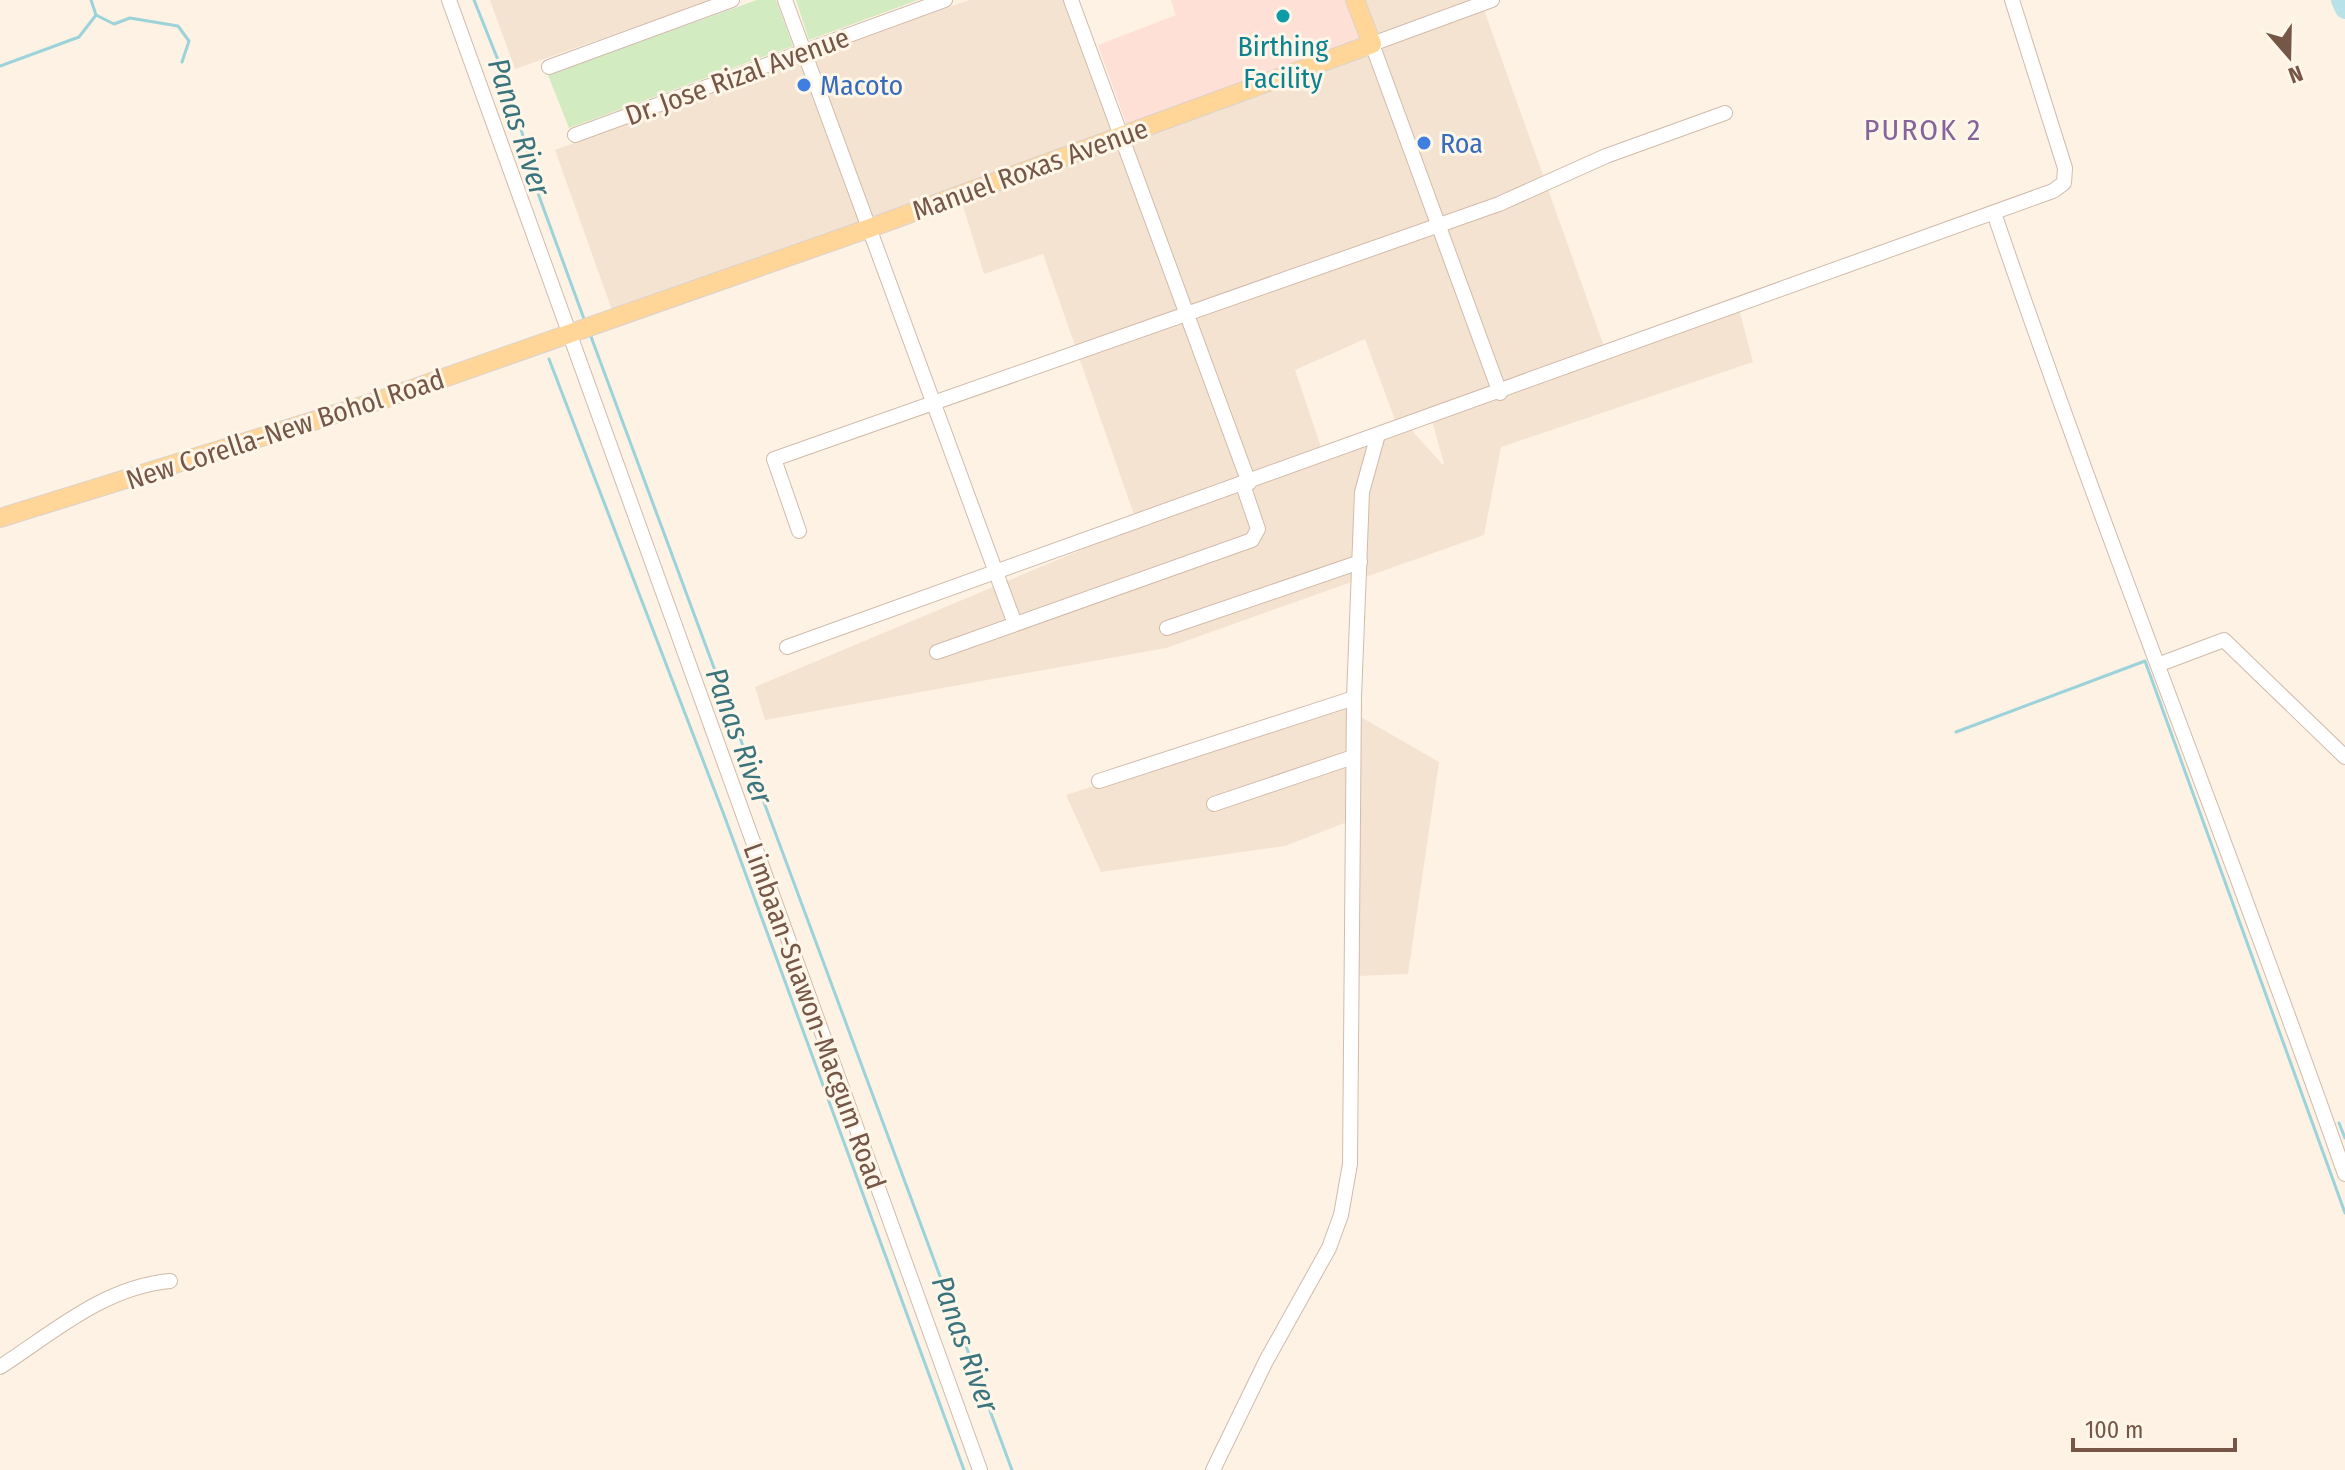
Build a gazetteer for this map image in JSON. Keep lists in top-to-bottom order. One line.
{"streets":{"main road":["Manuel Roxas Avenue","New Corella-New Bohol Road"],"street":["Dr. Jose Rizal Avenue","Limbaan-Suawon-Macgum Road"]},"crossings":[["Manuel Roxas Avenue","New Corella-New Bohol Road"],["Manuel Roxas Avenue","Limbaan-Suawon-Macgum Road"],["New Corella-New Bohol Road","Limbaan-Suawon-Macgum Road"]],"districts":["PUROK 2"],"water":["Panas River"],"places":["Birthing Facility","Macoto","Roa"],"scale_bar":"100 m","north":"bottom"}
